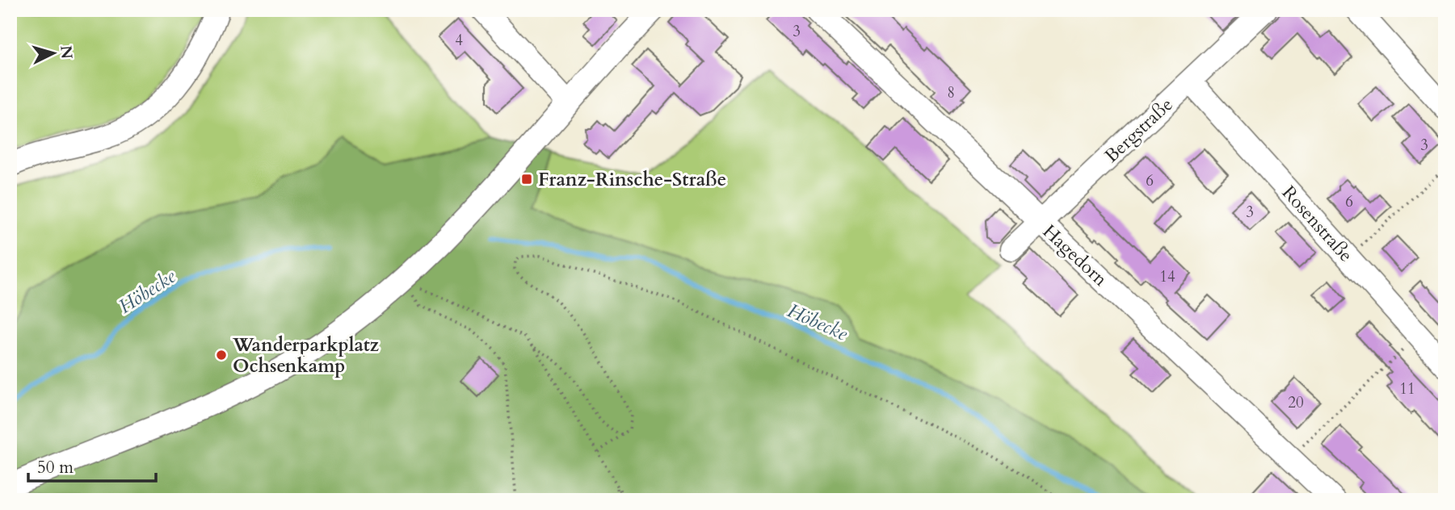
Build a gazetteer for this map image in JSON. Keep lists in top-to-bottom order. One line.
{"streets":{"street":["Bergstraße","Rosenstraße","Hagedorn"]},"crossings":[["Bergstraße","Rosenstraße"],["Bergstraße","Hagedorn"]],"water":["Höbecke"],"places":{"transit":["Franz-Rinsche-Straße"],"other":["Wanderparkplatz Ochsenkamp"]},"house_numbers":["3","4","8","3","6","6","3","14","11","20"],"scale_bar":"50 m","north":"right"}
